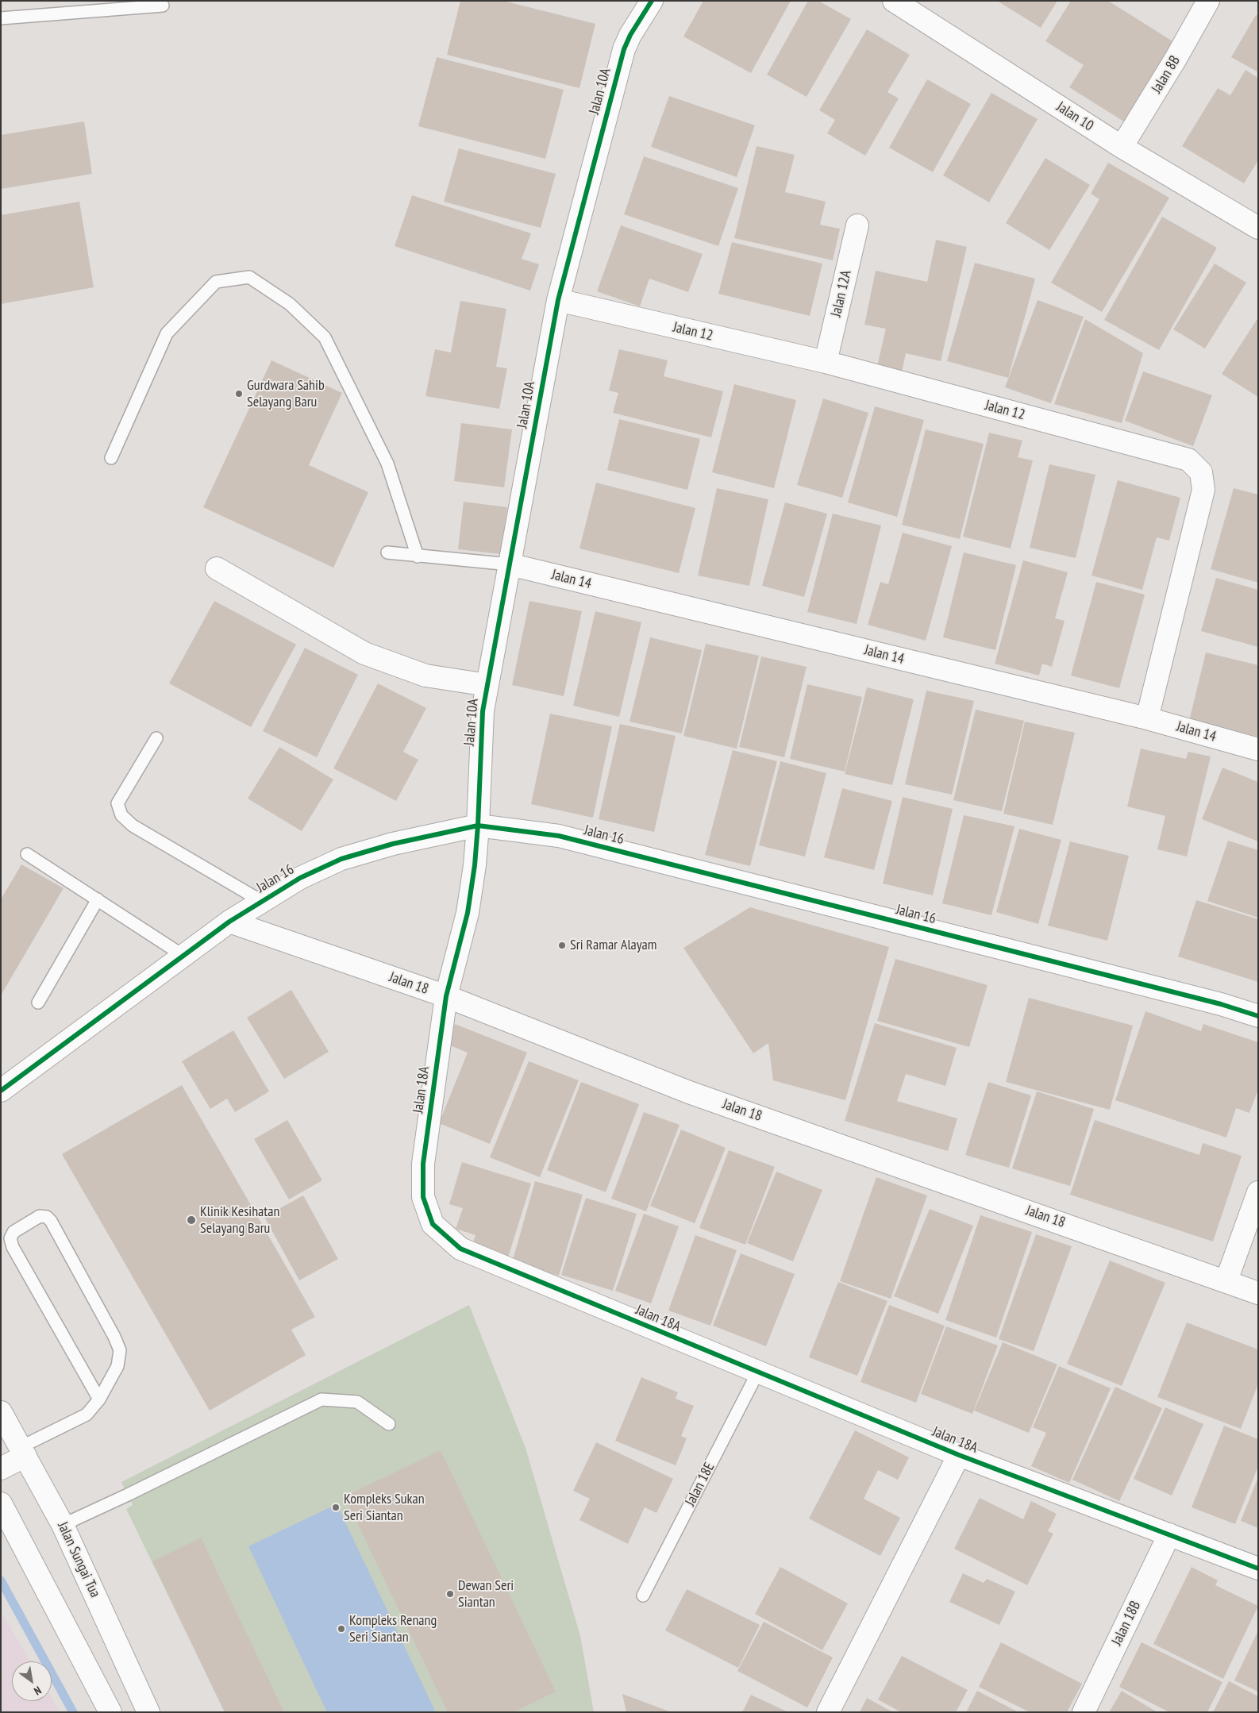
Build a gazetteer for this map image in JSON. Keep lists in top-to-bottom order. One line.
{"streets":{"street":["Jalan 8B","Jalan 10A","Jalan 10","Jalan 12A","Jalan 12","Jalan 14","Jalan 16","Jalan 18","Jalan 18A","Jalan Sungai Tua","Jalan 18B"],"lane":["Jalan 18E"]},"crossings":[["Jalan 8B","Jalan 10"],["Jalan 10A","Jalan 12"],["Jalan 10A","Jalan 14"],["Jalan 10A","Jalan 16"],["Jalan 10A","Jalan 18A"],["Jalan 12A","Jalan 12"],["Jalan 12","Jalan 14"],["Jalan 16","Jalan 18"],["Jalan 16","Jalan 18A"],["Jalan 18","Jalan 18A"],["Jalan 18A","Jalan 18E"],["Jalan 18A","Jalan 18B"]],"places":["Gurdwara Sahib Selayang Baru","Sri Ramar Alayam","Klinik Kesihatan Selayang Baru","Kompleks Sukan Seri Siantan","Dewan Seri Siantan","Kompleks Renang Seri Siantan"],"north":"bottom right"}
